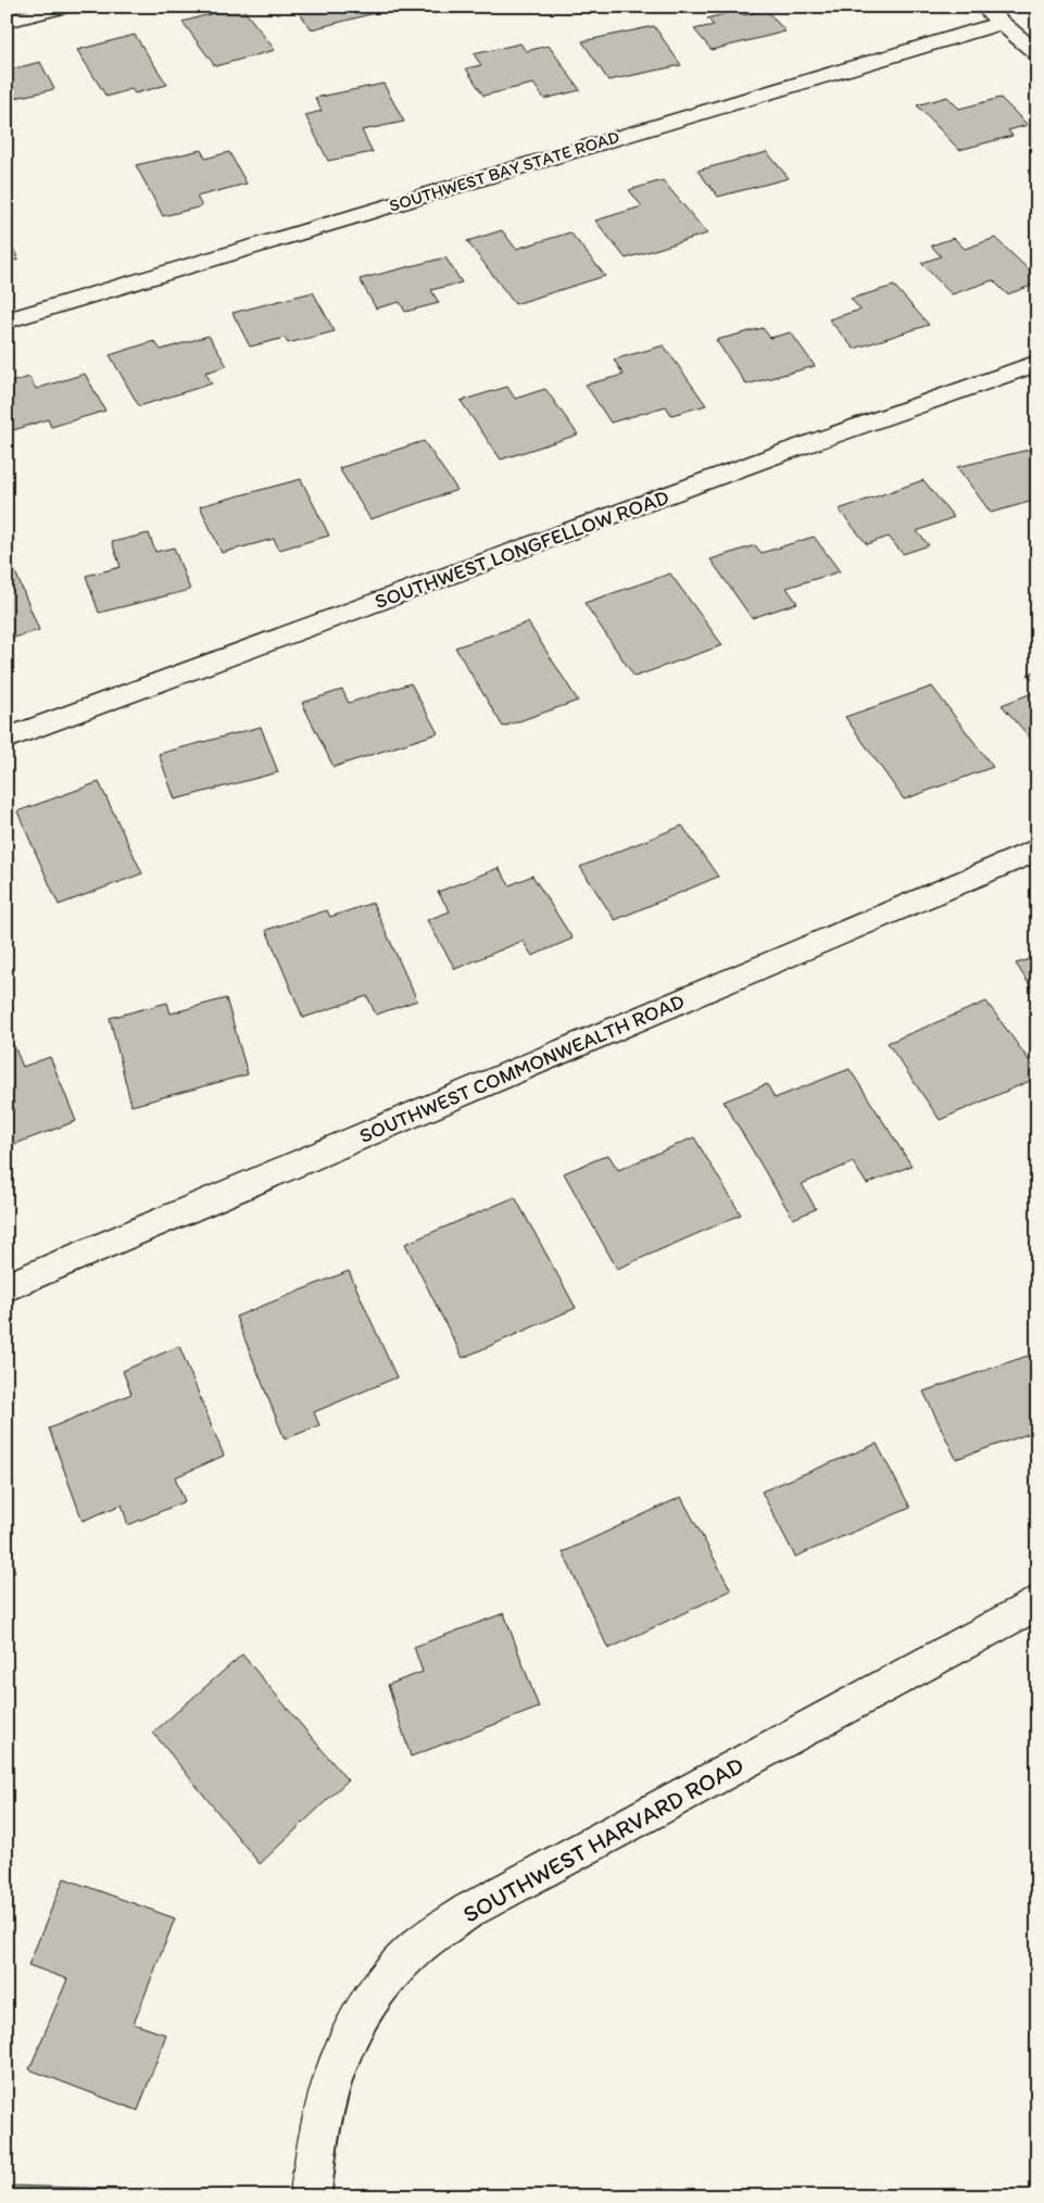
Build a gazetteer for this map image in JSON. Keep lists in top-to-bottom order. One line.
{"streets":{"street":["SOUTHWEST BAY STATE ROAD","SOUTHWEST LONGFELLOW ROAD","SOUTHWEST COMMONWEALTH ROAD","SOUTHWEST HARVARD ROAD"]}}
